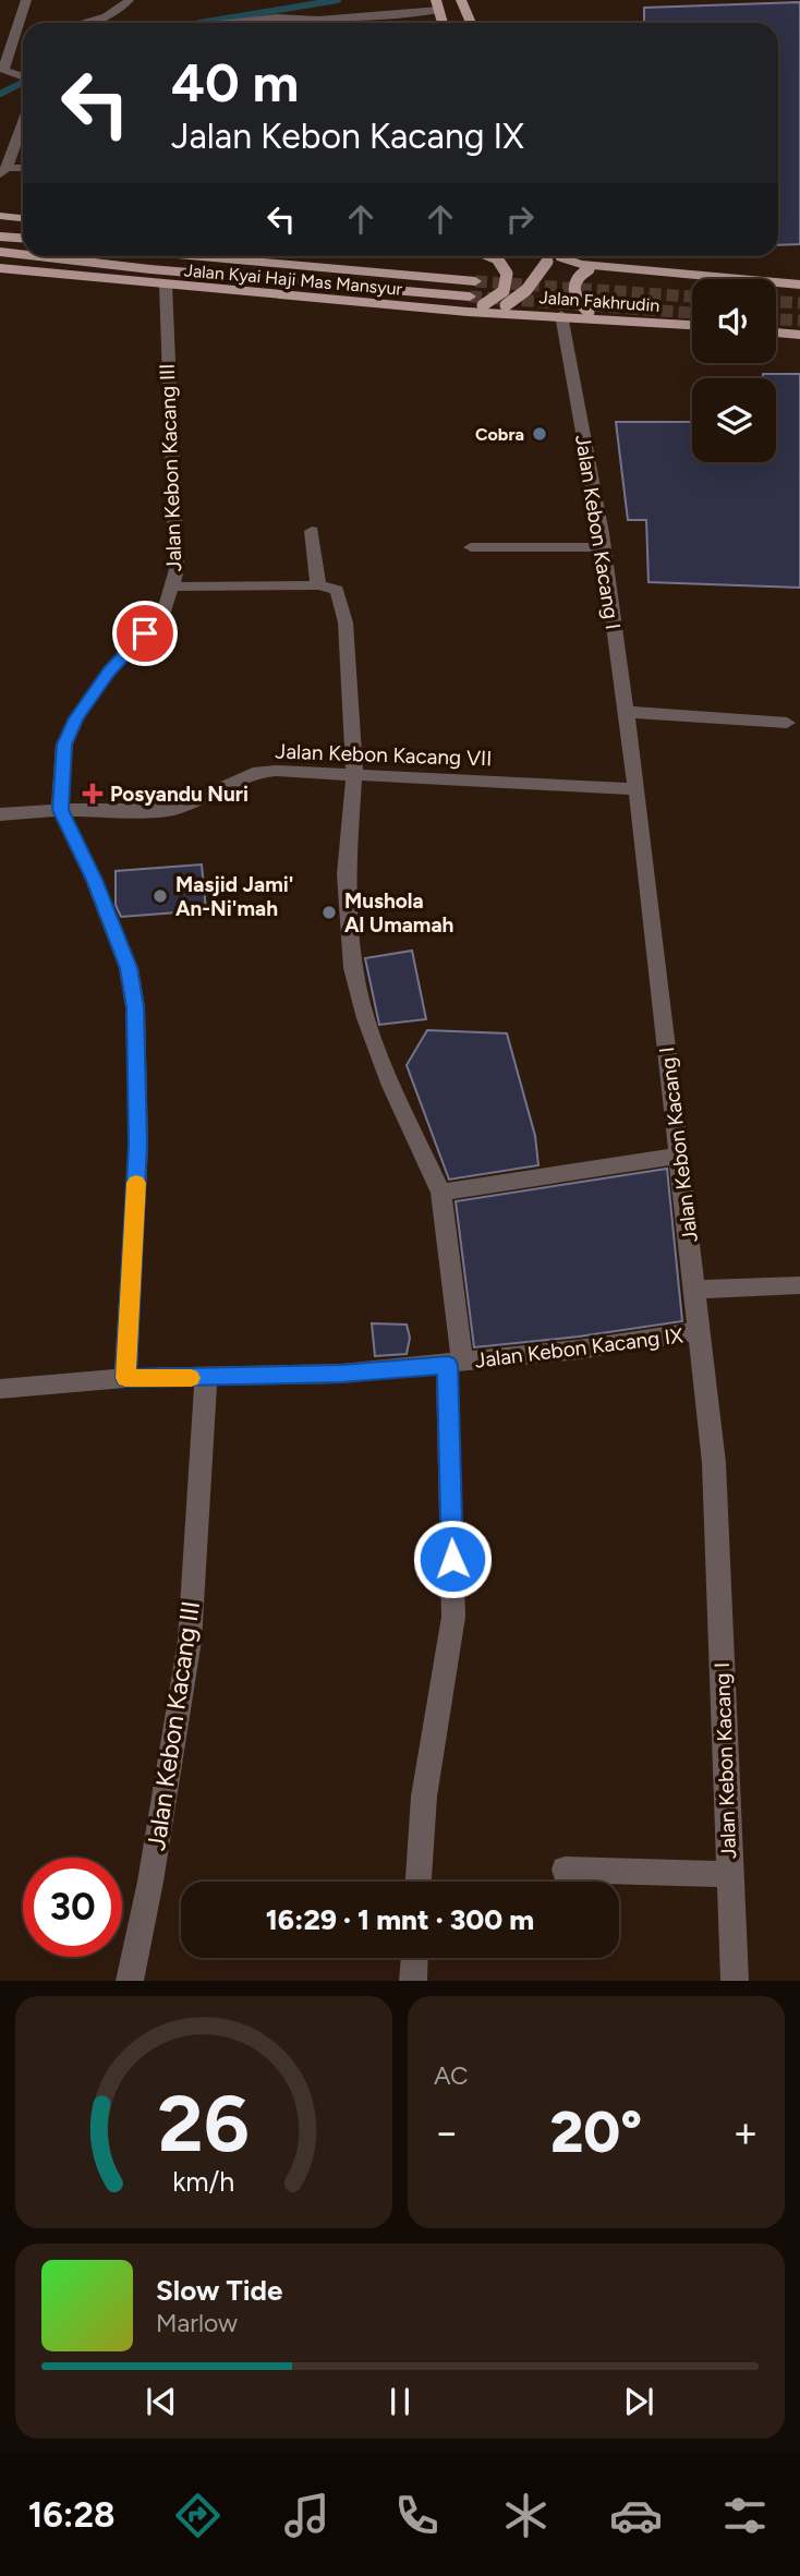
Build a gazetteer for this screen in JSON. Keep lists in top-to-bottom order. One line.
{"streets":{"main road":["Jalan Kyai Haji Mas Mansyur","Jalan Fakhrudin"],"street":["Jalan Kebon Kacang III","Jalan Kebon Kacang I","Jalan Kebon Kacang VII","Jalan Kebon Kacang IX"]},"crossings":[["Jalan Kyai Haji Mas Mansyur","Jalan Fakhrudin"],["Jalan Kyai Haji Mas Mansyur","Jalan Kebon Kacang III"],["Jalan Fakhrudin","Jalan Kebon Kacang I"],["Jalan Kebon Kacang III","Jalan Kebon Kacang VII"],["Jalan Kebon Kacang III","Jalan Kebon Kacang IX"],["Jalan Kebon Kacang I","Jalan Kebon Kacang VII"],["Jalan Kebon Kacang I","Jalan Kebon Kacang IX"]],"places":{"other":["Cobra","Masjid Jami' An-Ni'mah","Mushola Al Umamah"],"health":["Posyandu Nuri"]},"page":{"turn":["40 m","Jalan Kebon Kacang IX"],"limit":"30","trip":"16:29 · 1 mnt · 300 m","tile":"AC","heat":["−","20°","+"],"song":["Slow Tide","Marlow"],"tabs":"16:28","gauge":["26","km/h"]}}
